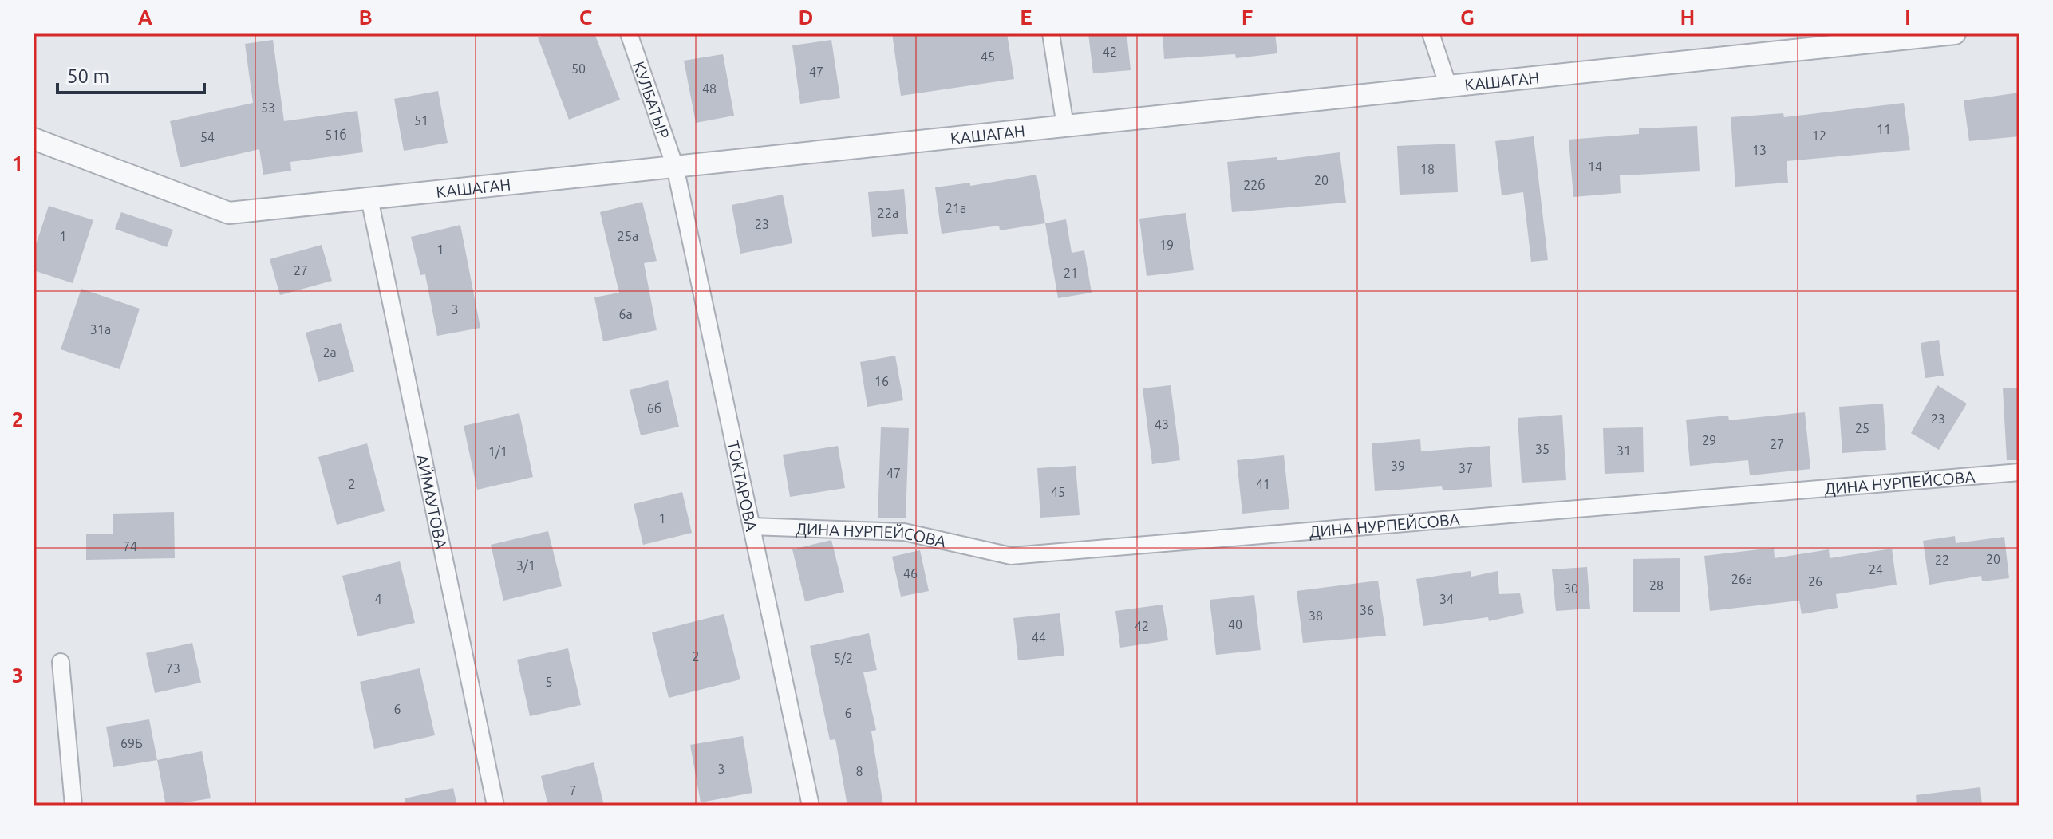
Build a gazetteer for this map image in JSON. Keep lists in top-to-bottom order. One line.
{"streets":{"street":["КАШАГАН","КУЛБАТЫР","ДИНА НУРПЕЙСОВА","ТОКТАРОВА","АЙМАУТОВА"]},"crossings":[["КАШАГАН","КУЛБАТЫР"],["КАШАГАН","ТОКТАРОВА"],["КАШАГАН","АЙМАУТОВА"],["КУЛБАТЫР","ТОКТАРОВА"],["ДИНА НУРПЕЙСОВА","ТОКТАРОВА"]],"house_numbers":["42","45","50","47","48","53","51","11","51б","12","54","13","14","18","20","22б","21а","22а","23","1","25а","19","1","27","21","3","6а","31а","2а","16","6б","23","43","25","29","27","35","31","1/1","39","37","47","2","41","45","1","74","20","22","3/1","24","46","26а","26","28","30","4","34","36","38","40","42","44","2","5/2","73","5","6","6","69Б","3","8","7"],"scale_bar":"50 m","grid":{"columns":["A","B","C","D","E","F","G","H","I"],"rows":["1","2","3"]}}
